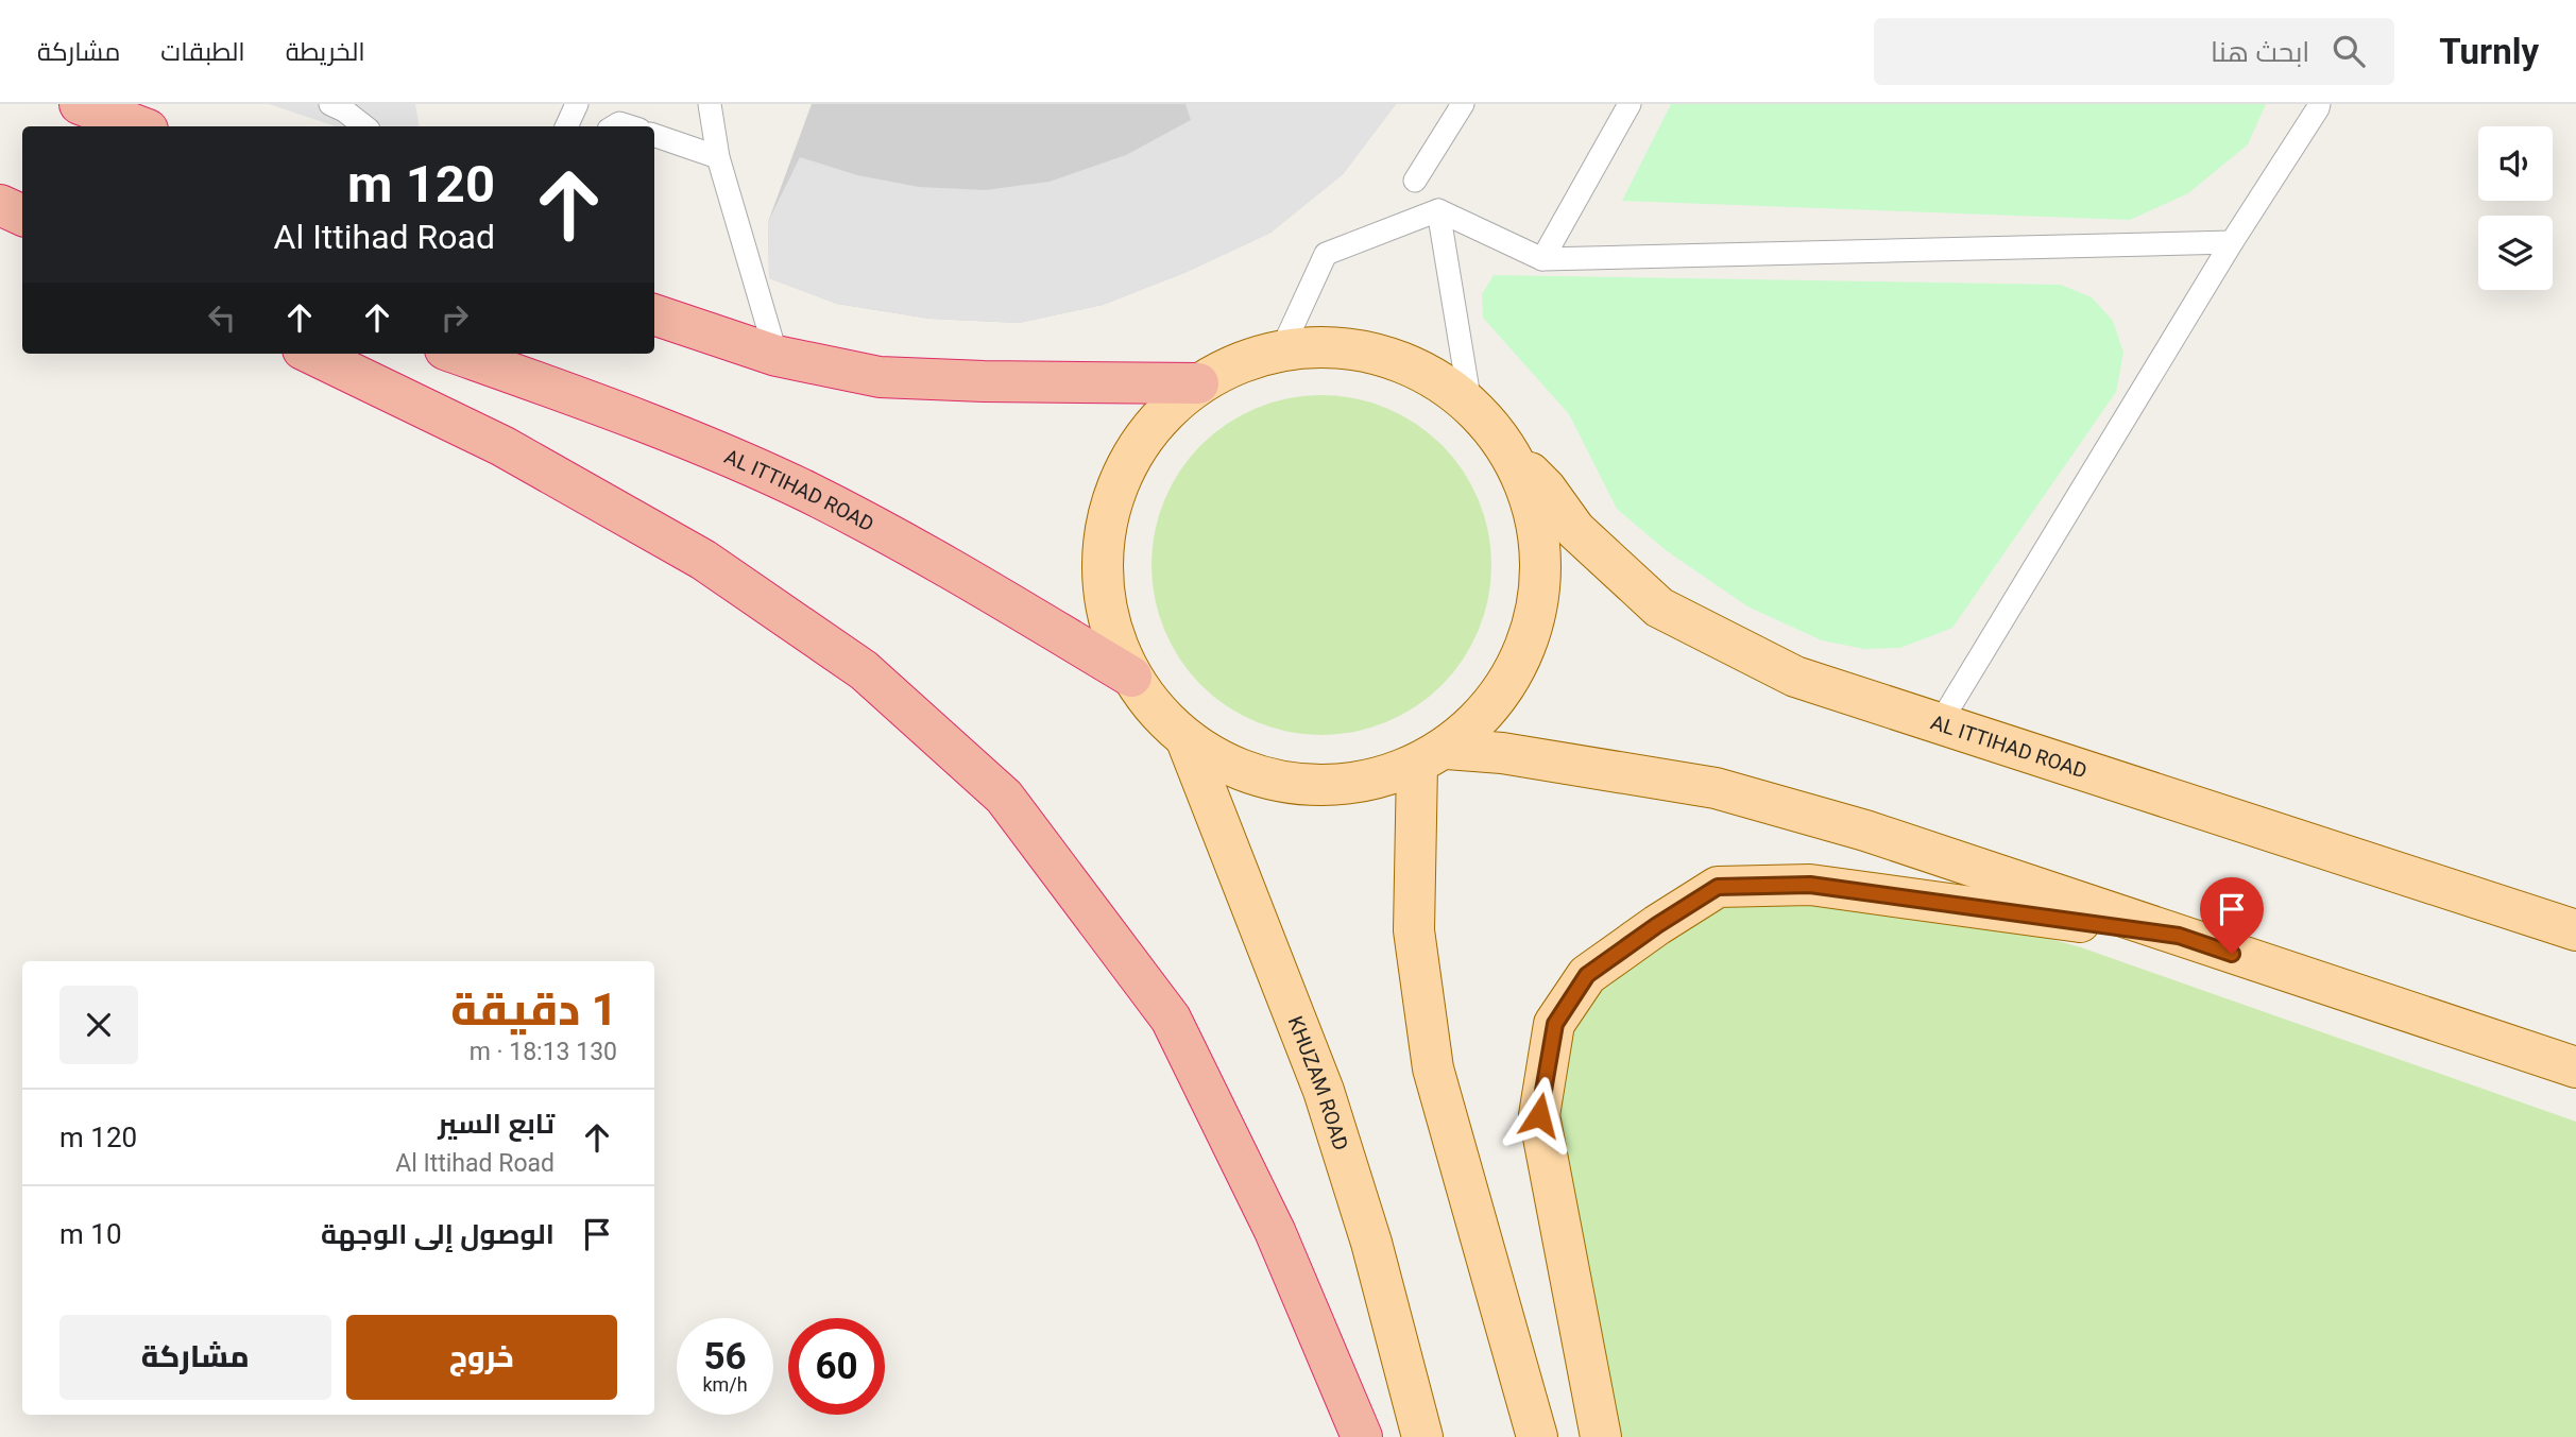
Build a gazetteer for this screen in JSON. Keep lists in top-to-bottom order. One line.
{"streets":{"highway":["AL ITTIHAD ROAD"],"main road":["KHUZAM ROAD"]},"page":{"header":"Turnly","search":"ابحث هنا","nav":["الخريطة","الطبقات","مشاركة"],"turn":["120 m","Al Ittihad Road"],"heading":["1 دقيقة","130 m · 18:13"],"list":[{"name":"تابع السير","note":"Al Ittihad Road","value":"120 m"},{"name":"الوصول إلى الوجهة","value":"10 m"}],"buttons":["خروج","مشاركة"],"speed":"56 km/h","limit":"60"}}
